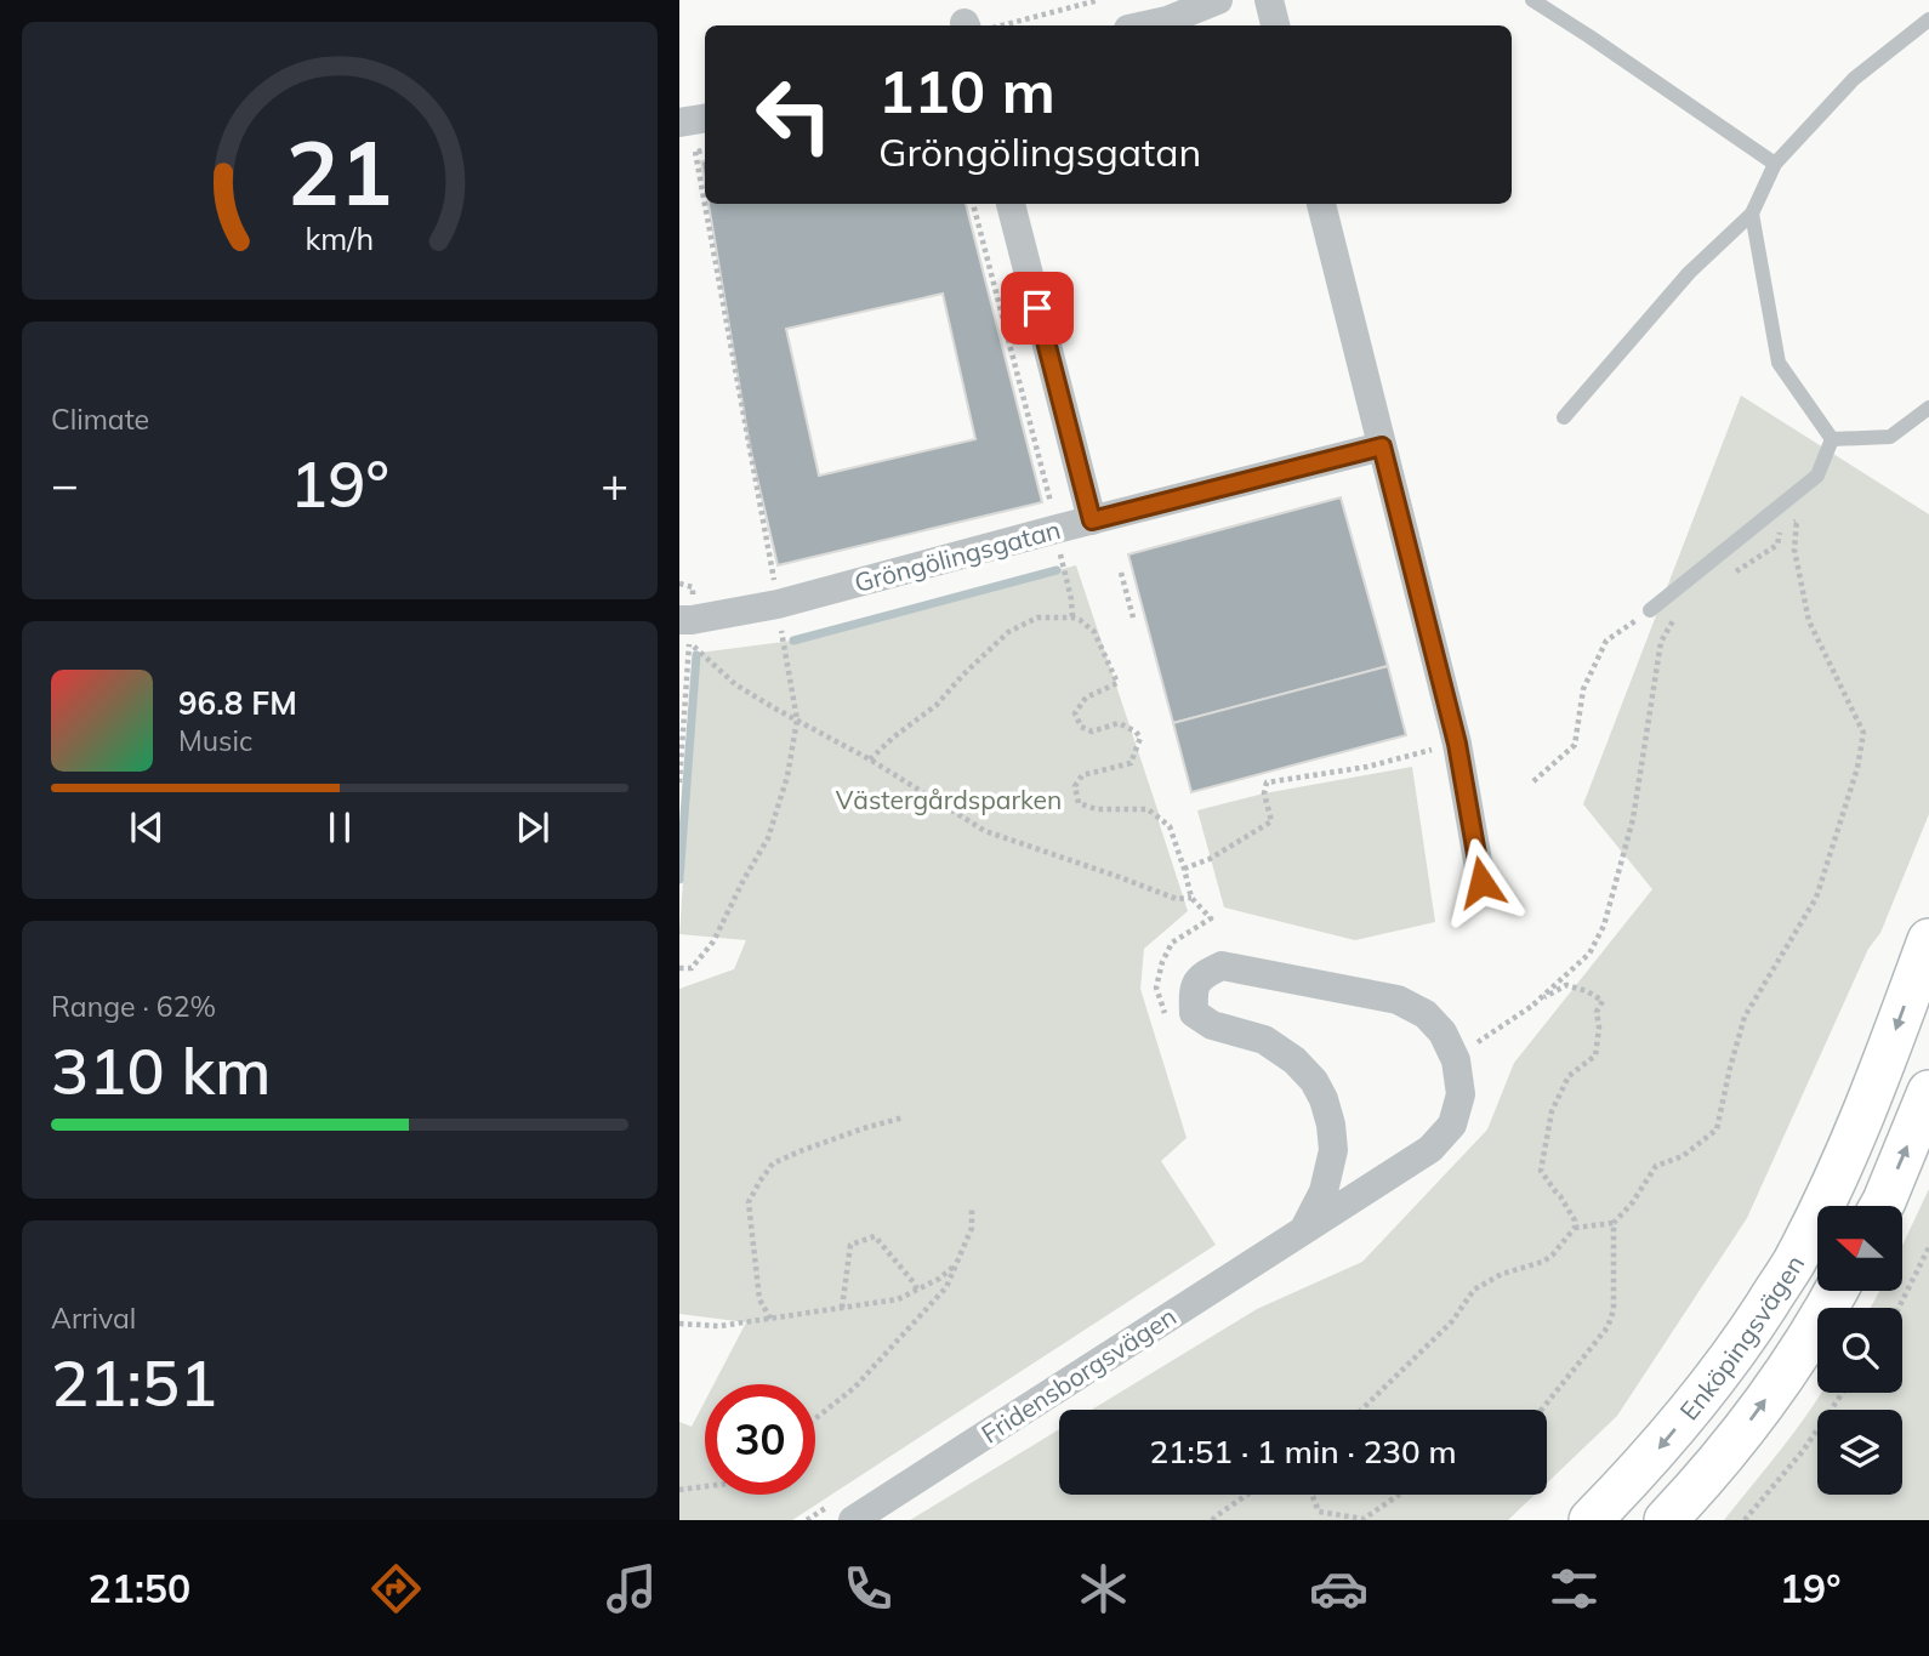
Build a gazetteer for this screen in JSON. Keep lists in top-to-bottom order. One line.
{"streets":{"main road":["Enköpingsvägen"],"street":["Gröngölingsgatan","Fridensborgsvägen"]},"parks":["Västergårdsparken"],"north":"left","page":{"turn":["110 m","Gröngölingsgatan"],"tile":["Climate",["Range · 62%","310 km"],["Arrival","21:51"]],"heat":["−","19°","+"],"song":["96.8 FM","Music"],"limit":"30","trip":"21:51 · 1 min · 230 m","tabs":["21:50","19°"],"gauge":["21","km/h"]}}
